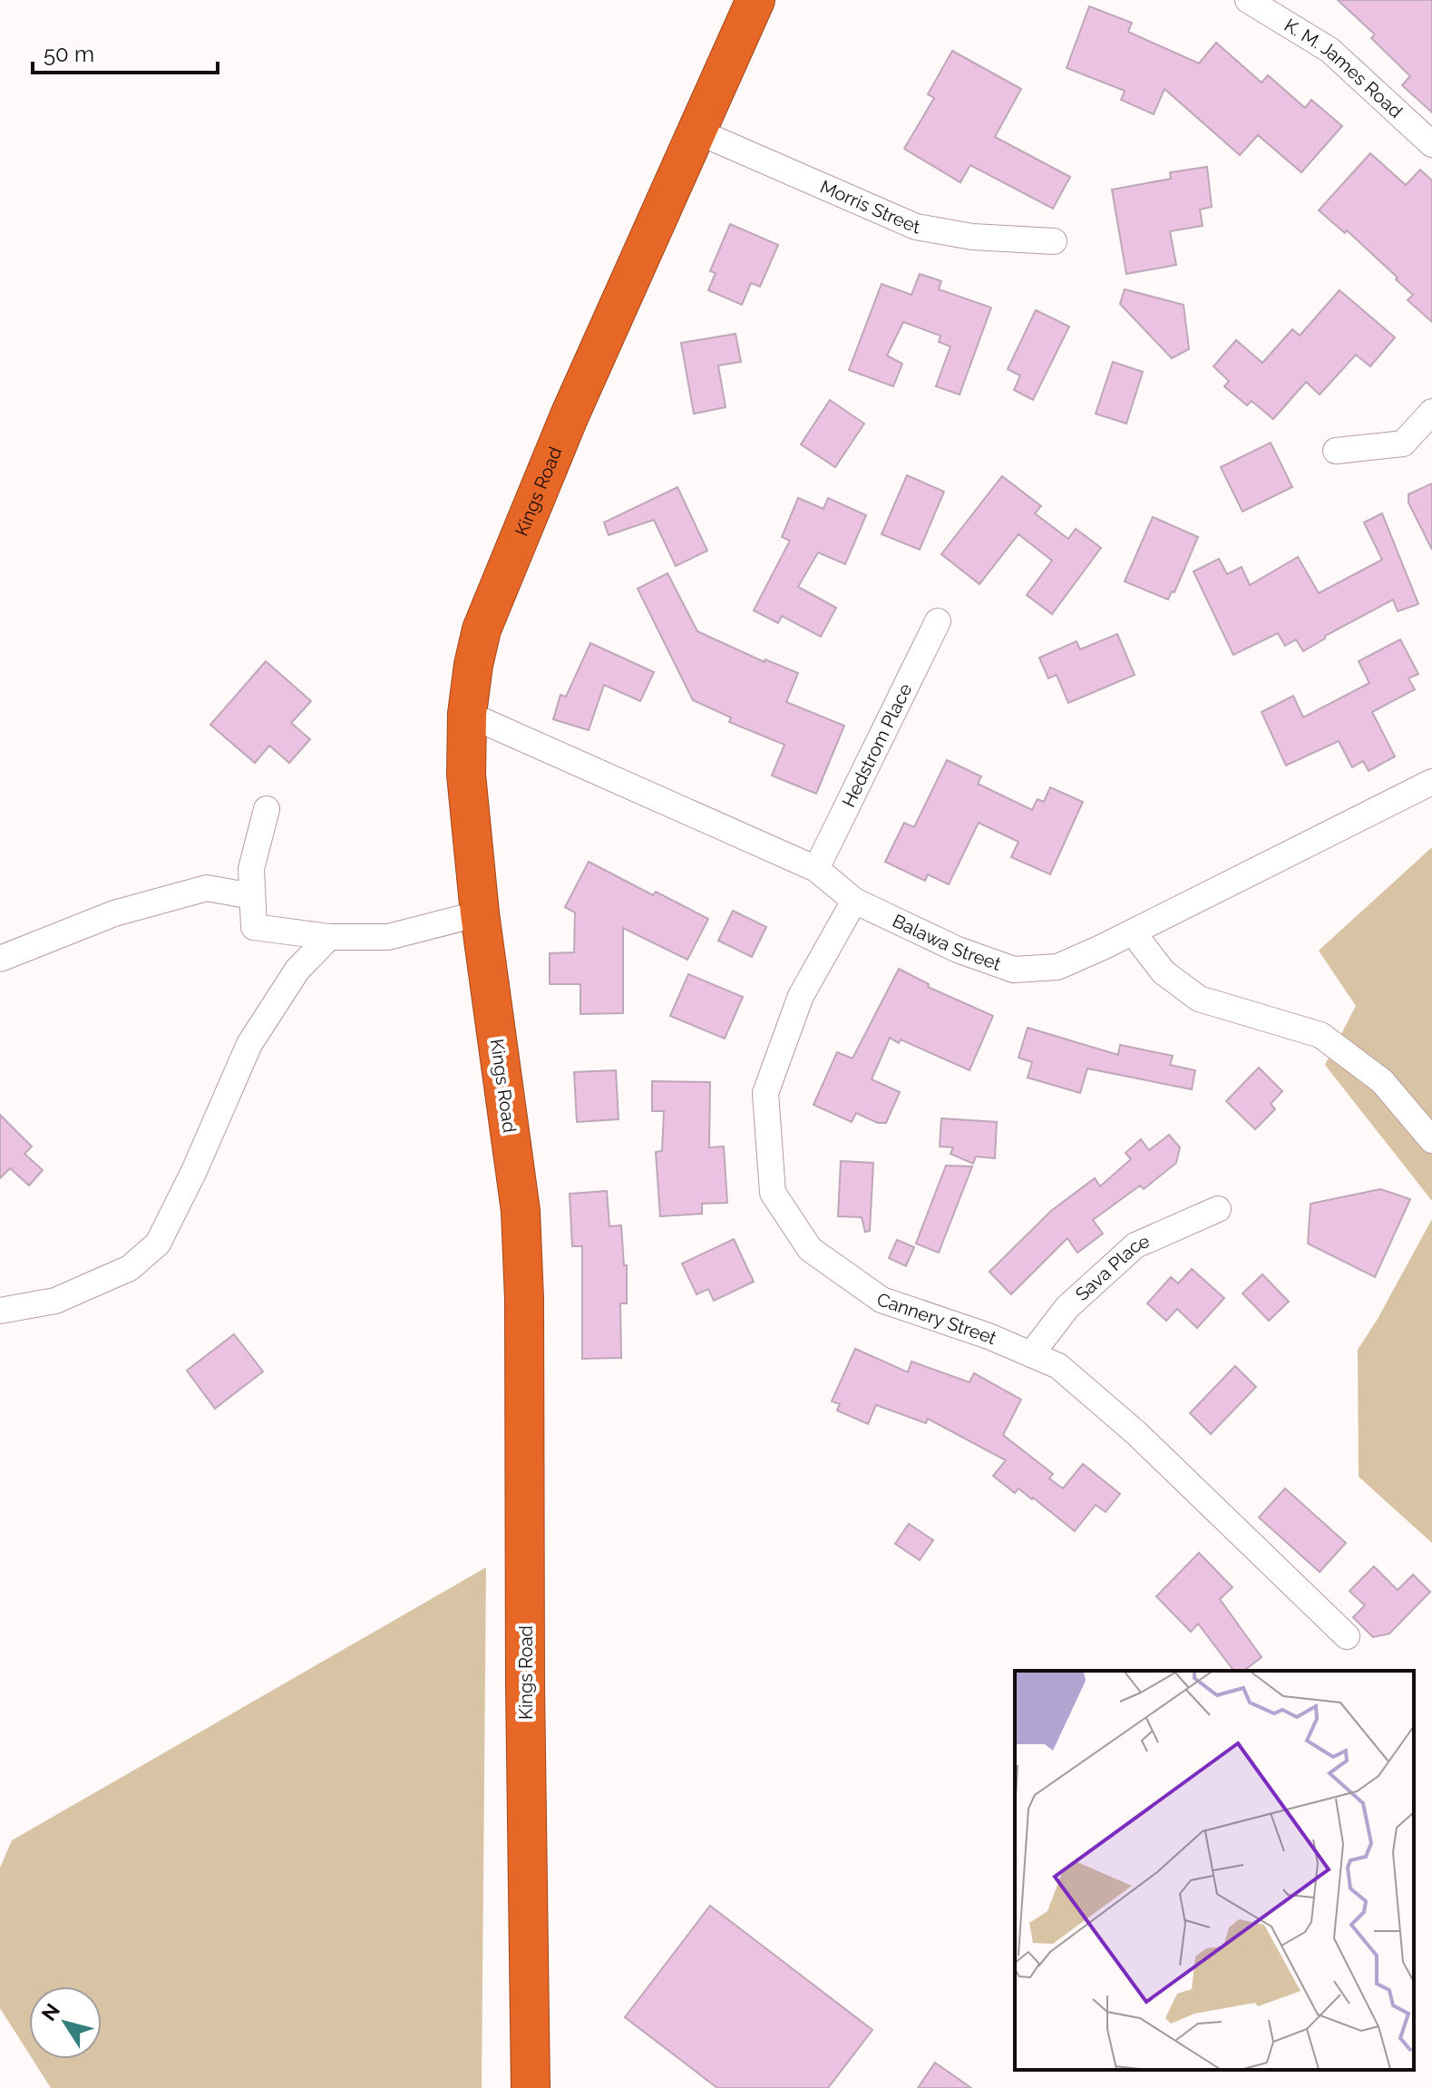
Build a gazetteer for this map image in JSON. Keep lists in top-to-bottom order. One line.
{"streets":{"highway":["Kings Road"],"street":["K. M. James Road","Morris Street","Hedstrom Place","Balawa Street","Sava Place","Cannery Street"]},"crossings":[["Morris Street","Kings Road"],["Kings Road","Balawa Street"],["Hedstrom Place","Balawa Street"],["Balawa Street","Cannery Street"],["Sava Place","Cannery Street"]],"scale_bar":"50 m","north":"top left"}
